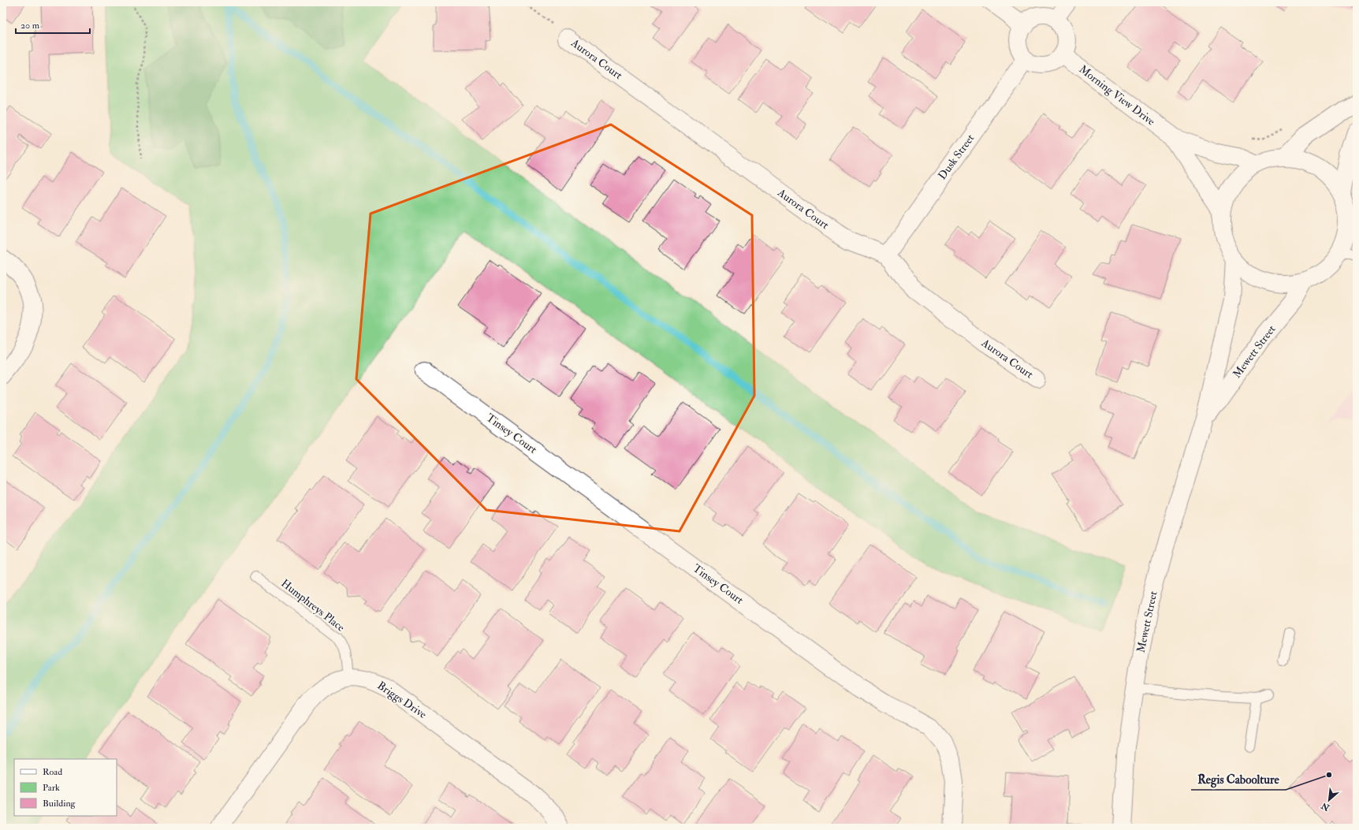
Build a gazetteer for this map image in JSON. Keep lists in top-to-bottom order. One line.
{"streets":{"street":["Aurora Court","Morning View Drive","Dusk Street","Mewett Street","Tinsey Court","Briggs Drive"],"lane":["Humphreys Place"]},"crossings":[["Aurora Court","Dusk Street"],["Morning View Drive","Dusk Street"],["Humphreys Place","Briggs Drive"]],"places":["Regis Caboolture"],"legend":["Road","Park","Building"],"scale_bar":"20 m","north":"bottom left"}
